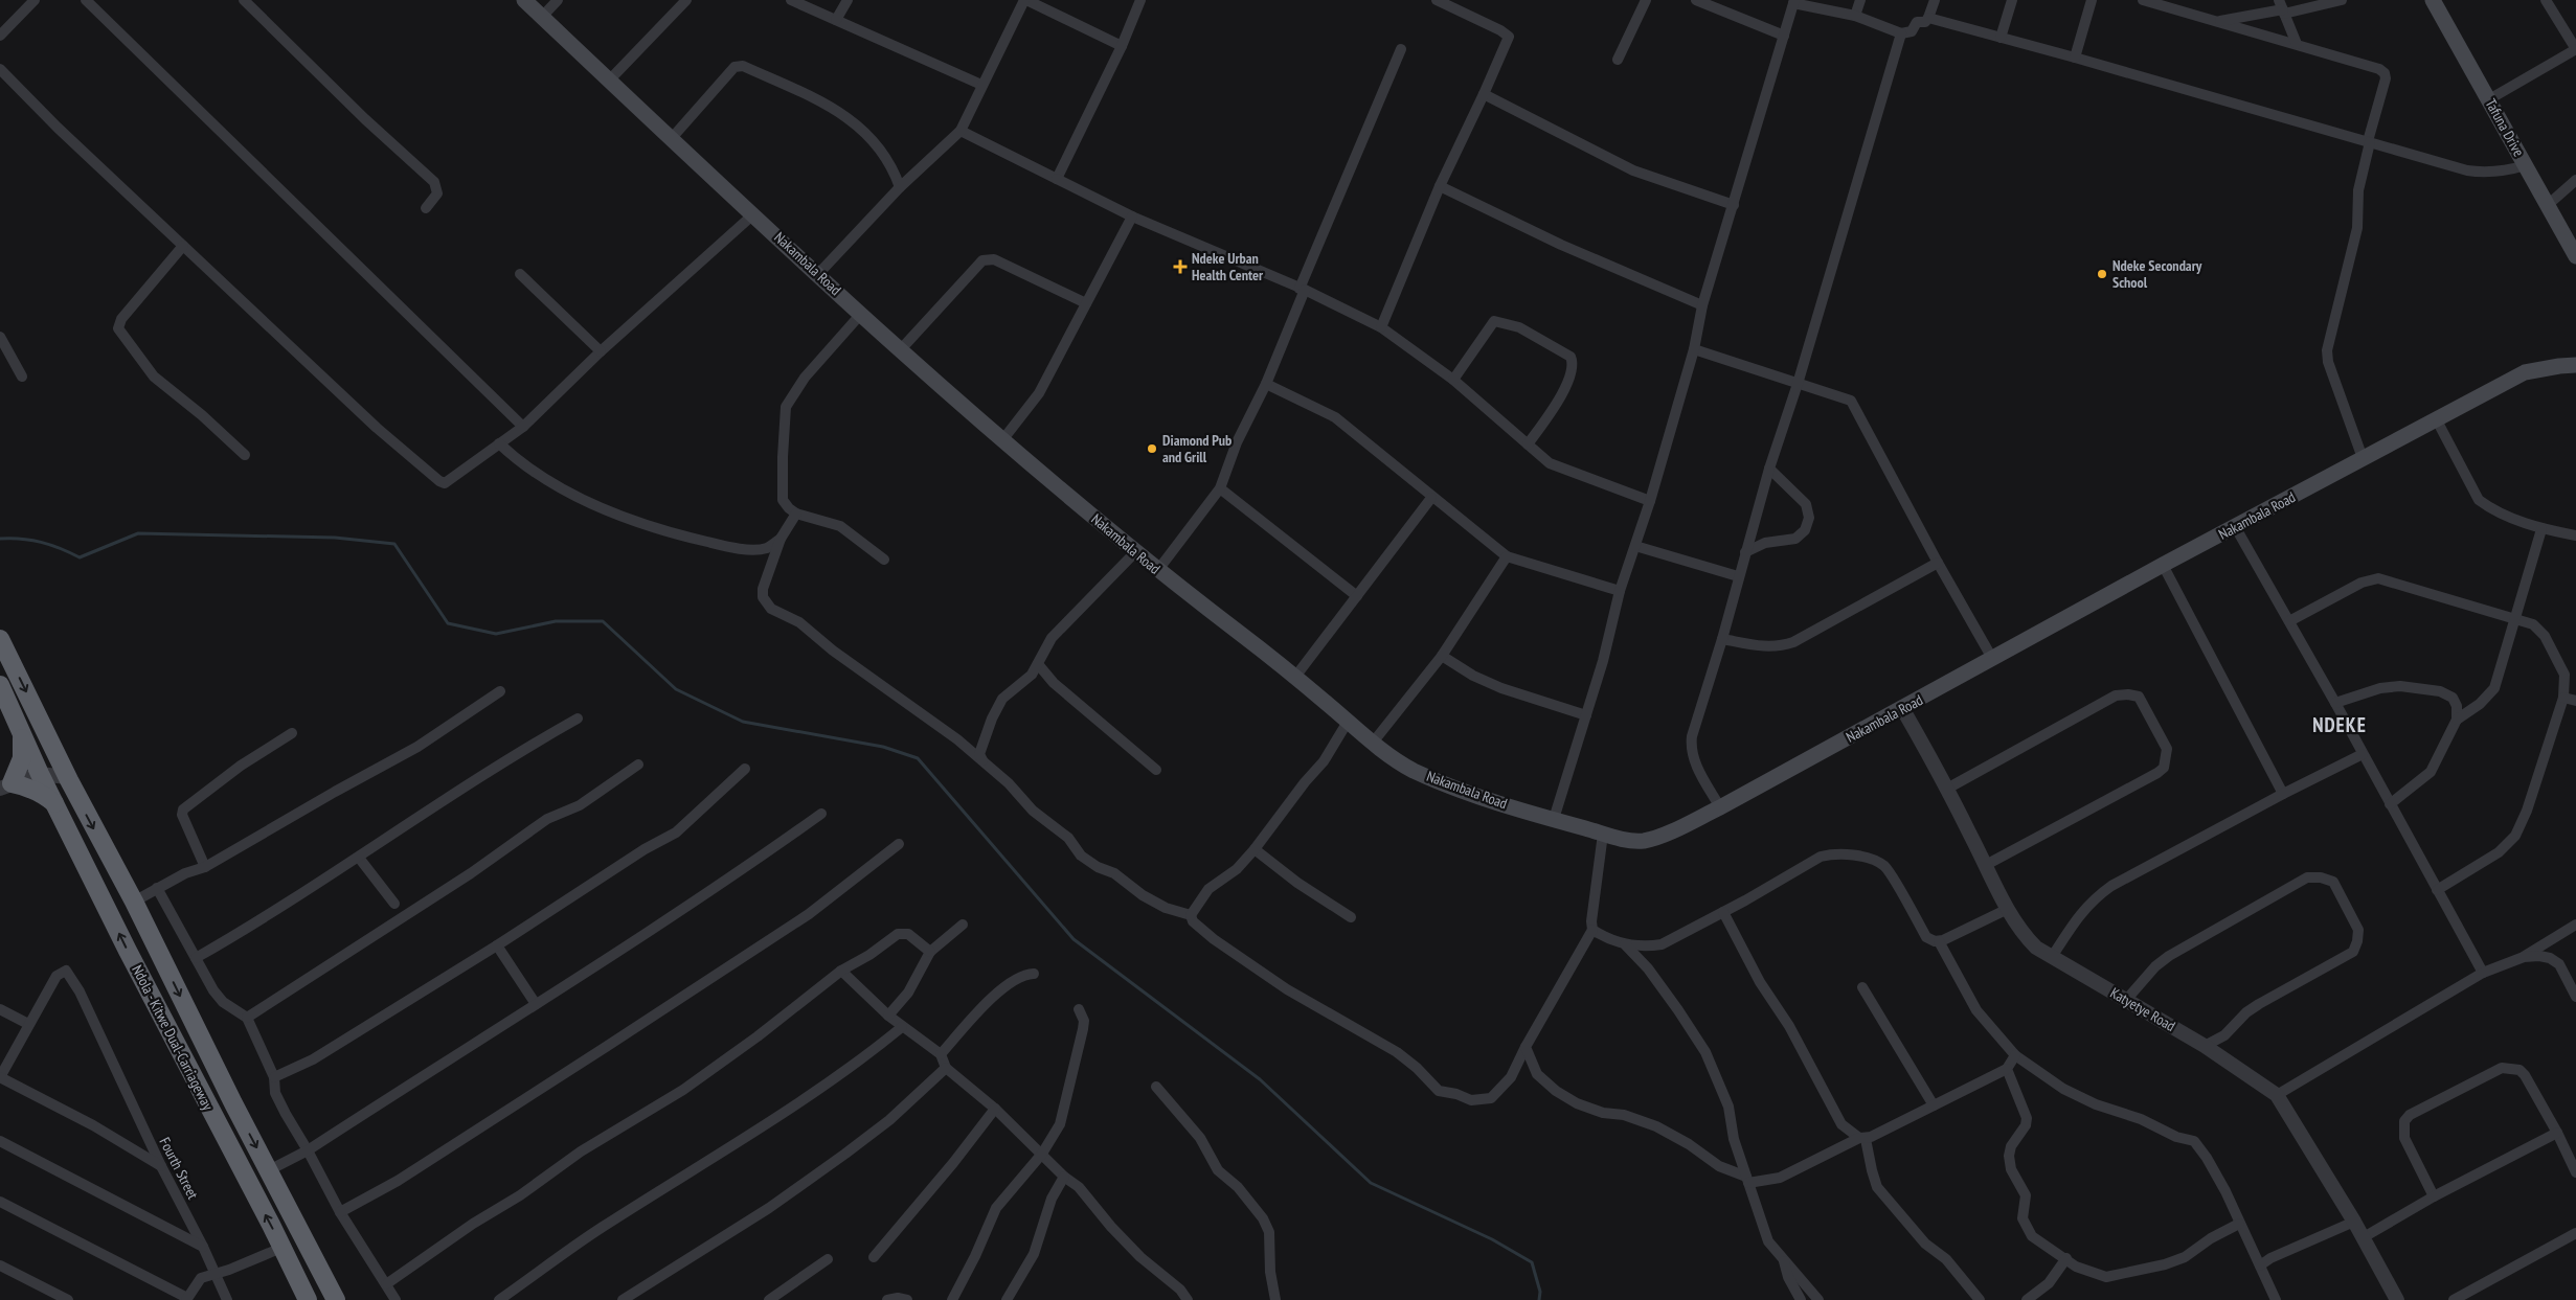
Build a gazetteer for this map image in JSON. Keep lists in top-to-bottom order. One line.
{"streets":{"highway":["Ndola - Kitwe Dual-Carriageway"],"main road":["Tafuna Drive","Nakambala Road"],"street":["Katyetye Road","Fourth Street"]},"crossings":[["Nakambala Road","Katyetye Road"]],"districts":["NDEKE"],"places":{"health":["Ndeke Urban Health Center"],"other":["Ndeke Secondary School","Diamond Pub and Grill"]}}
